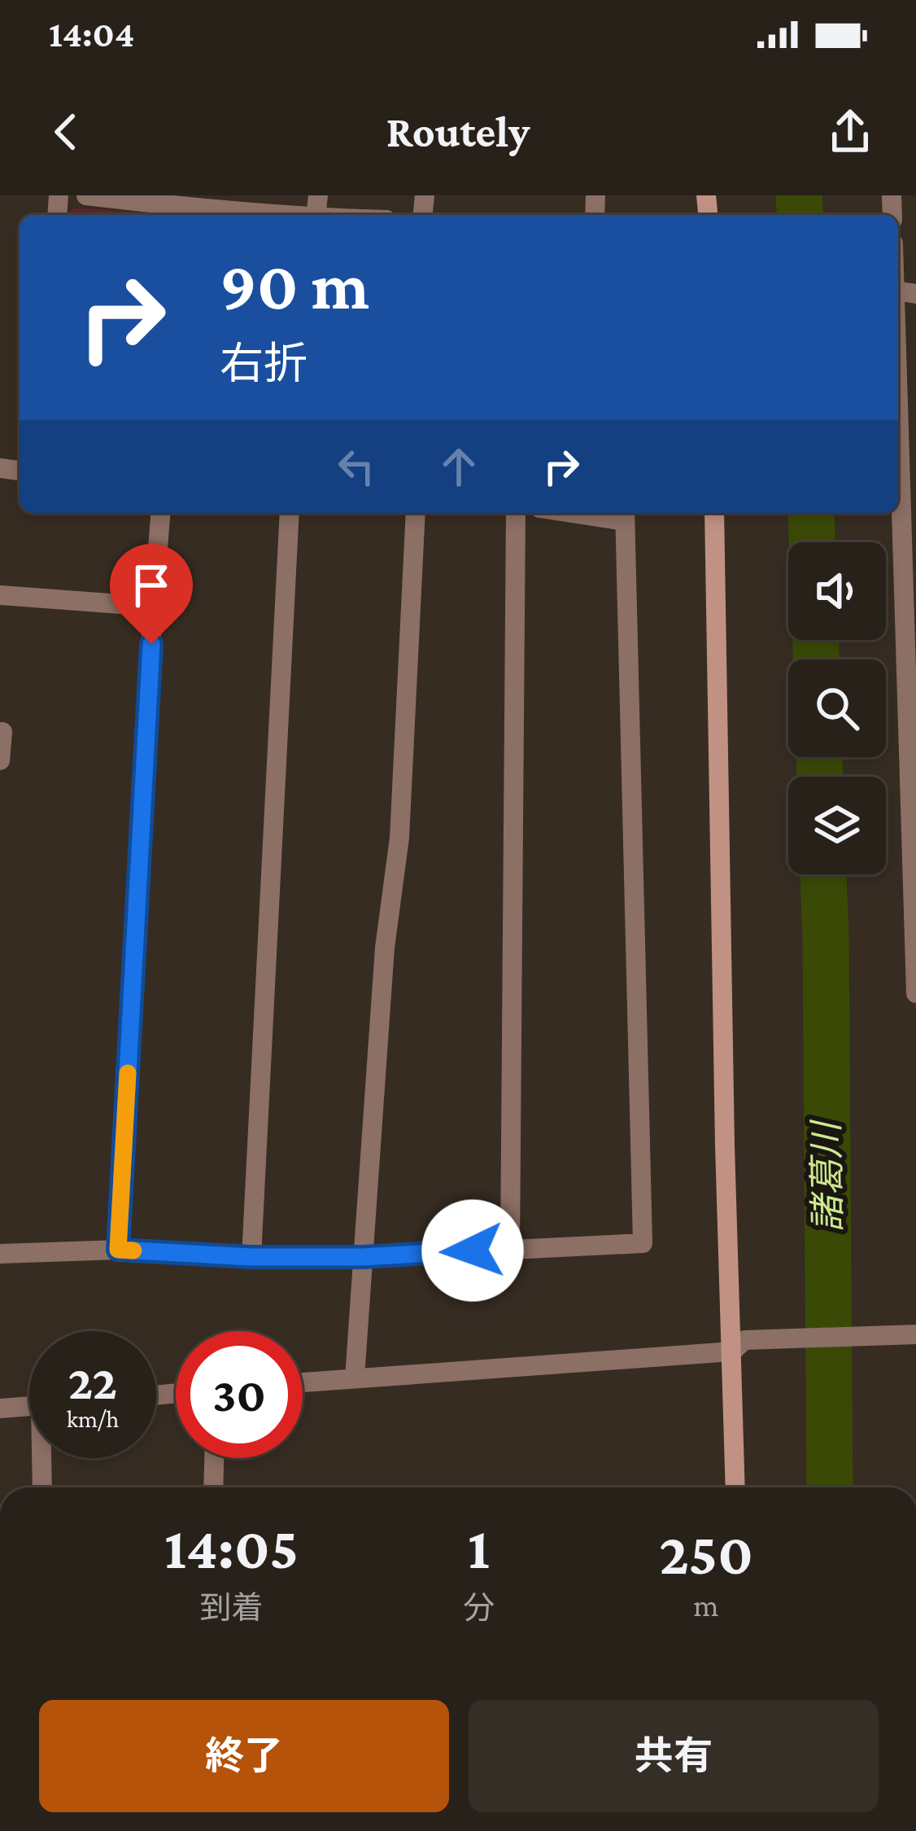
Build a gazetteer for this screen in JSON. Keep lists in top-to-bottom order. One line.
{"water":["諸葛川"],"page":{"status":"14:04","header":"Routely","turn":["90 m","右折"],"speed":"22 km/h","limit":"30","eta":["14:05","到着","1","分","250","m"],"buttons":["終了","共有"]}}
